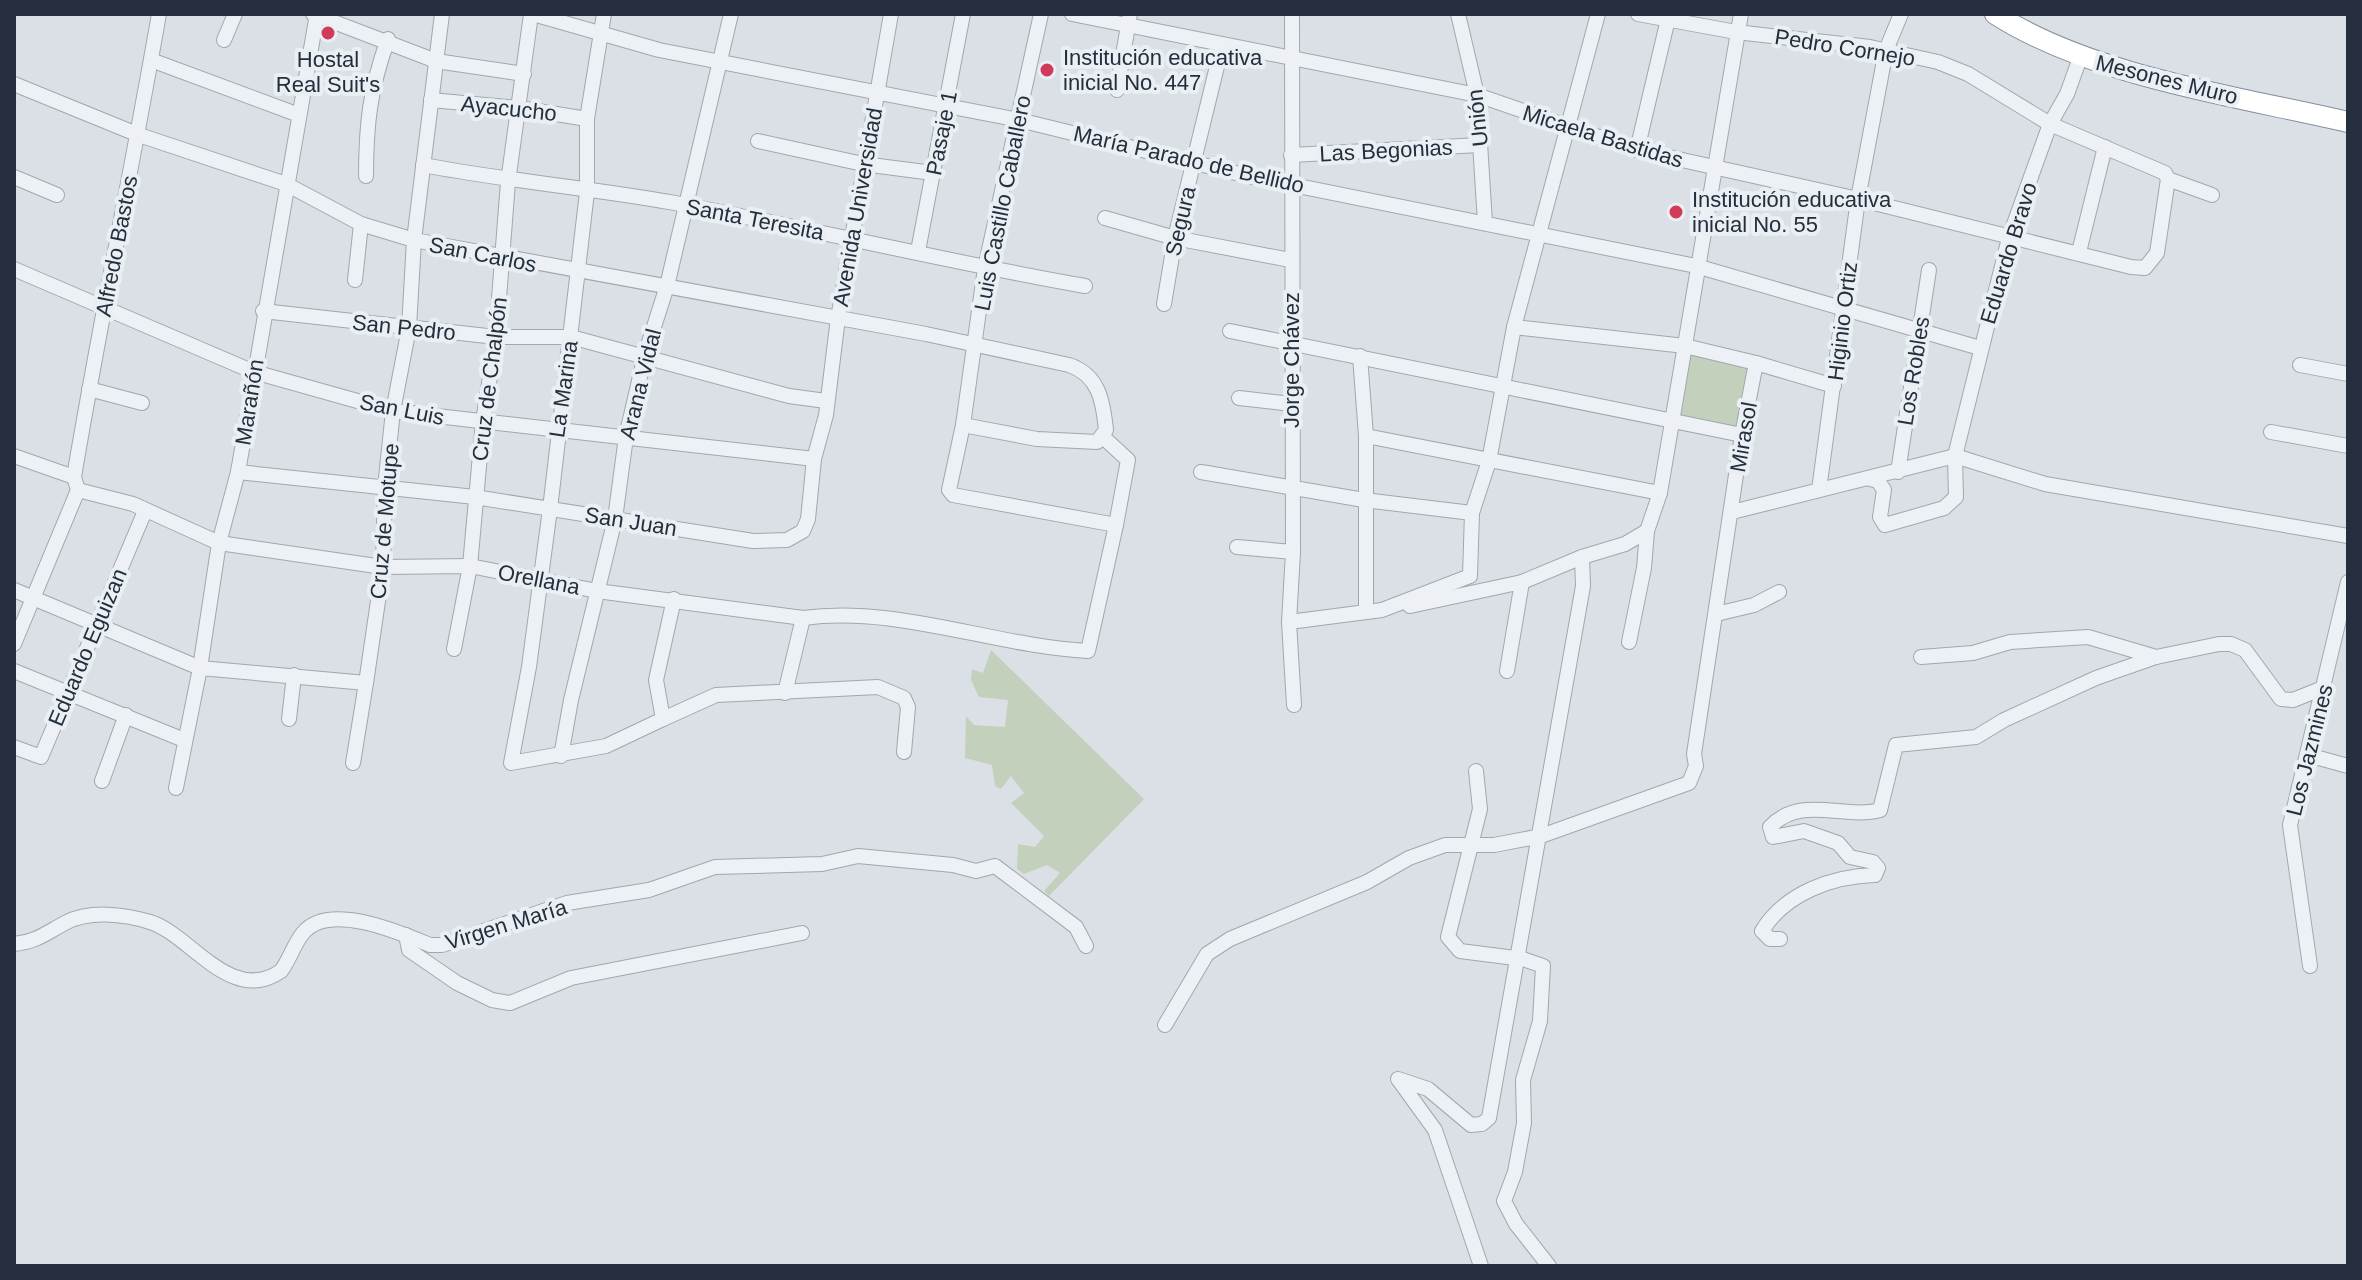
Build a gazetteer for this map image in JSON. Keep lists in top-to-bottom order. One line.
{"streets":{"highway":["Mesones Muro"],"street":["Pedro Cornejo","Ayacucho","Unión","Pasaje 1","Micaela Bastidas","Las Begonias","María Parado de Bellido","Luis Castillo Caballero","Avenida Universidad","Santa Teresita","Segura","Alfredo Bastos","Eduardo Bravo","San Carlos","Higinio Ortiz","San Pedro","Jorge Chávez","Los Robles","Cruz de Chalpón","Arana Vidal","La Marina","Marañón","San Luis","Mirasol","Cruz de Motupe","San Juan","Orellana","Eduardo Eguizan","Los Jazmines","Virgen María"]},"crossings":[["Pedro Cornejo","Micaela Bastidas"],["Pedro Cornejo","Eduardo Bravo"],["Pedro Cornejo","Higinio Ortiz"],["Mesones Muro","Eduardo Bravo"],["Ayacucho","Cruz de Chalpón"],["Ayacucho","La Marina"],["Ayacucho","Marañón"],["Ayacucho","Cruz de Motupe"],["Unión","Micaela Bastidas"],["Unión","Las Begonias"],["Unión","María Parado de Bellido"],["Pasaje 1","María Parado de Bellido"],["Pasaje 1","Santa Teresita"],["Micaela Bastidas","Segura"],["Micaela Bastidas","Eduardo Bravo"],["Micaela Bastidas","Higinio Ortiz"],["Micaela Bastidas","Jorge Chávez"],["Las Begonias","Jorge Chávez"],["María Parado de Bellido","Luis Castillo Caballero"],["María Parado de Bellido","Avenida Universidad"],["María Parado de Bellido","Segura"],["María Parado de Bellido","Eduardo Bravo"],["María Parado de Bellido","Higinio Ortiz"],["María Parado de Bellido","Jorge Chávez"],["María Parado de Bellido","Los Robles"],["María Parado de Bellido","Cruz de Chalpón"],["María Parado de Bellido","Arana Vidal"],["María Parado de Bellido","La Marina"],["Luis Castillo Caballero","Santa Teresita"],["Luis Castillo Caballero","San Carlos"],["Luis Castillo Caballero","Orellana"],["Avenida Universidad","Santa Teresita"],["Avenida Universidad","San Carlos"],["Avenida Universidad","San Pedro"],["Avenida Universidad","San Luis"],["Avenida Universidad","San Juan"],["Santa Teresita","Cruz de Chalpón"],["Santa Teresita","Arana Vidal"],["Santa Teresita","La Marina"],["Santa Teresita","Cruz de Motupe"],["Alfredo Bastos","San Carlos"],["Alfredo Bastos","San Luis"],["Alfredo Bastos","Orellana"],["San Carlos","Cruz de Chalpón"],["San Carlos","Arana Vidal"],["San Carlos","La Marina"],["San Carlos","Marañón"],["San Carlos","Cruz de Motupe"],["San Pedro","Cruz de Chalpón"],["San Pedro","Arana Vidal"],["San Pedro","La Marina"],["San Pedro","Marañón"],["San Pedro","Cruz de Motupe"],["Cruz de Chalpón","San Luis"],["Cruz de Chalpón","San Juan"],["Cruz de Chalpón","Orellana"],["Arana Vidal","La Marina"],["Arana Vidal","San Luis"],["Arana Vidal","San Juan"],["Arana Vidal","Orellana"],["La Marina","San Luis"],["La Marina","San Juan"],["La Marina","Orellana"],["Marañón","San Luis"],["Marañón","San Juan"],["Marañón","Orellana"],["San Luis","Cruz de Motupe"],["San Luis","San Juan"],["Cruz de Motupe","San Juan"],["Cruz de Motupe","Orellana"],["Orellana","Eduardo Eguizan"]],"places":["Hostal Real Suit's","Institución educativa inicial No. 447","Institución educativa inicial No. 55"]}
